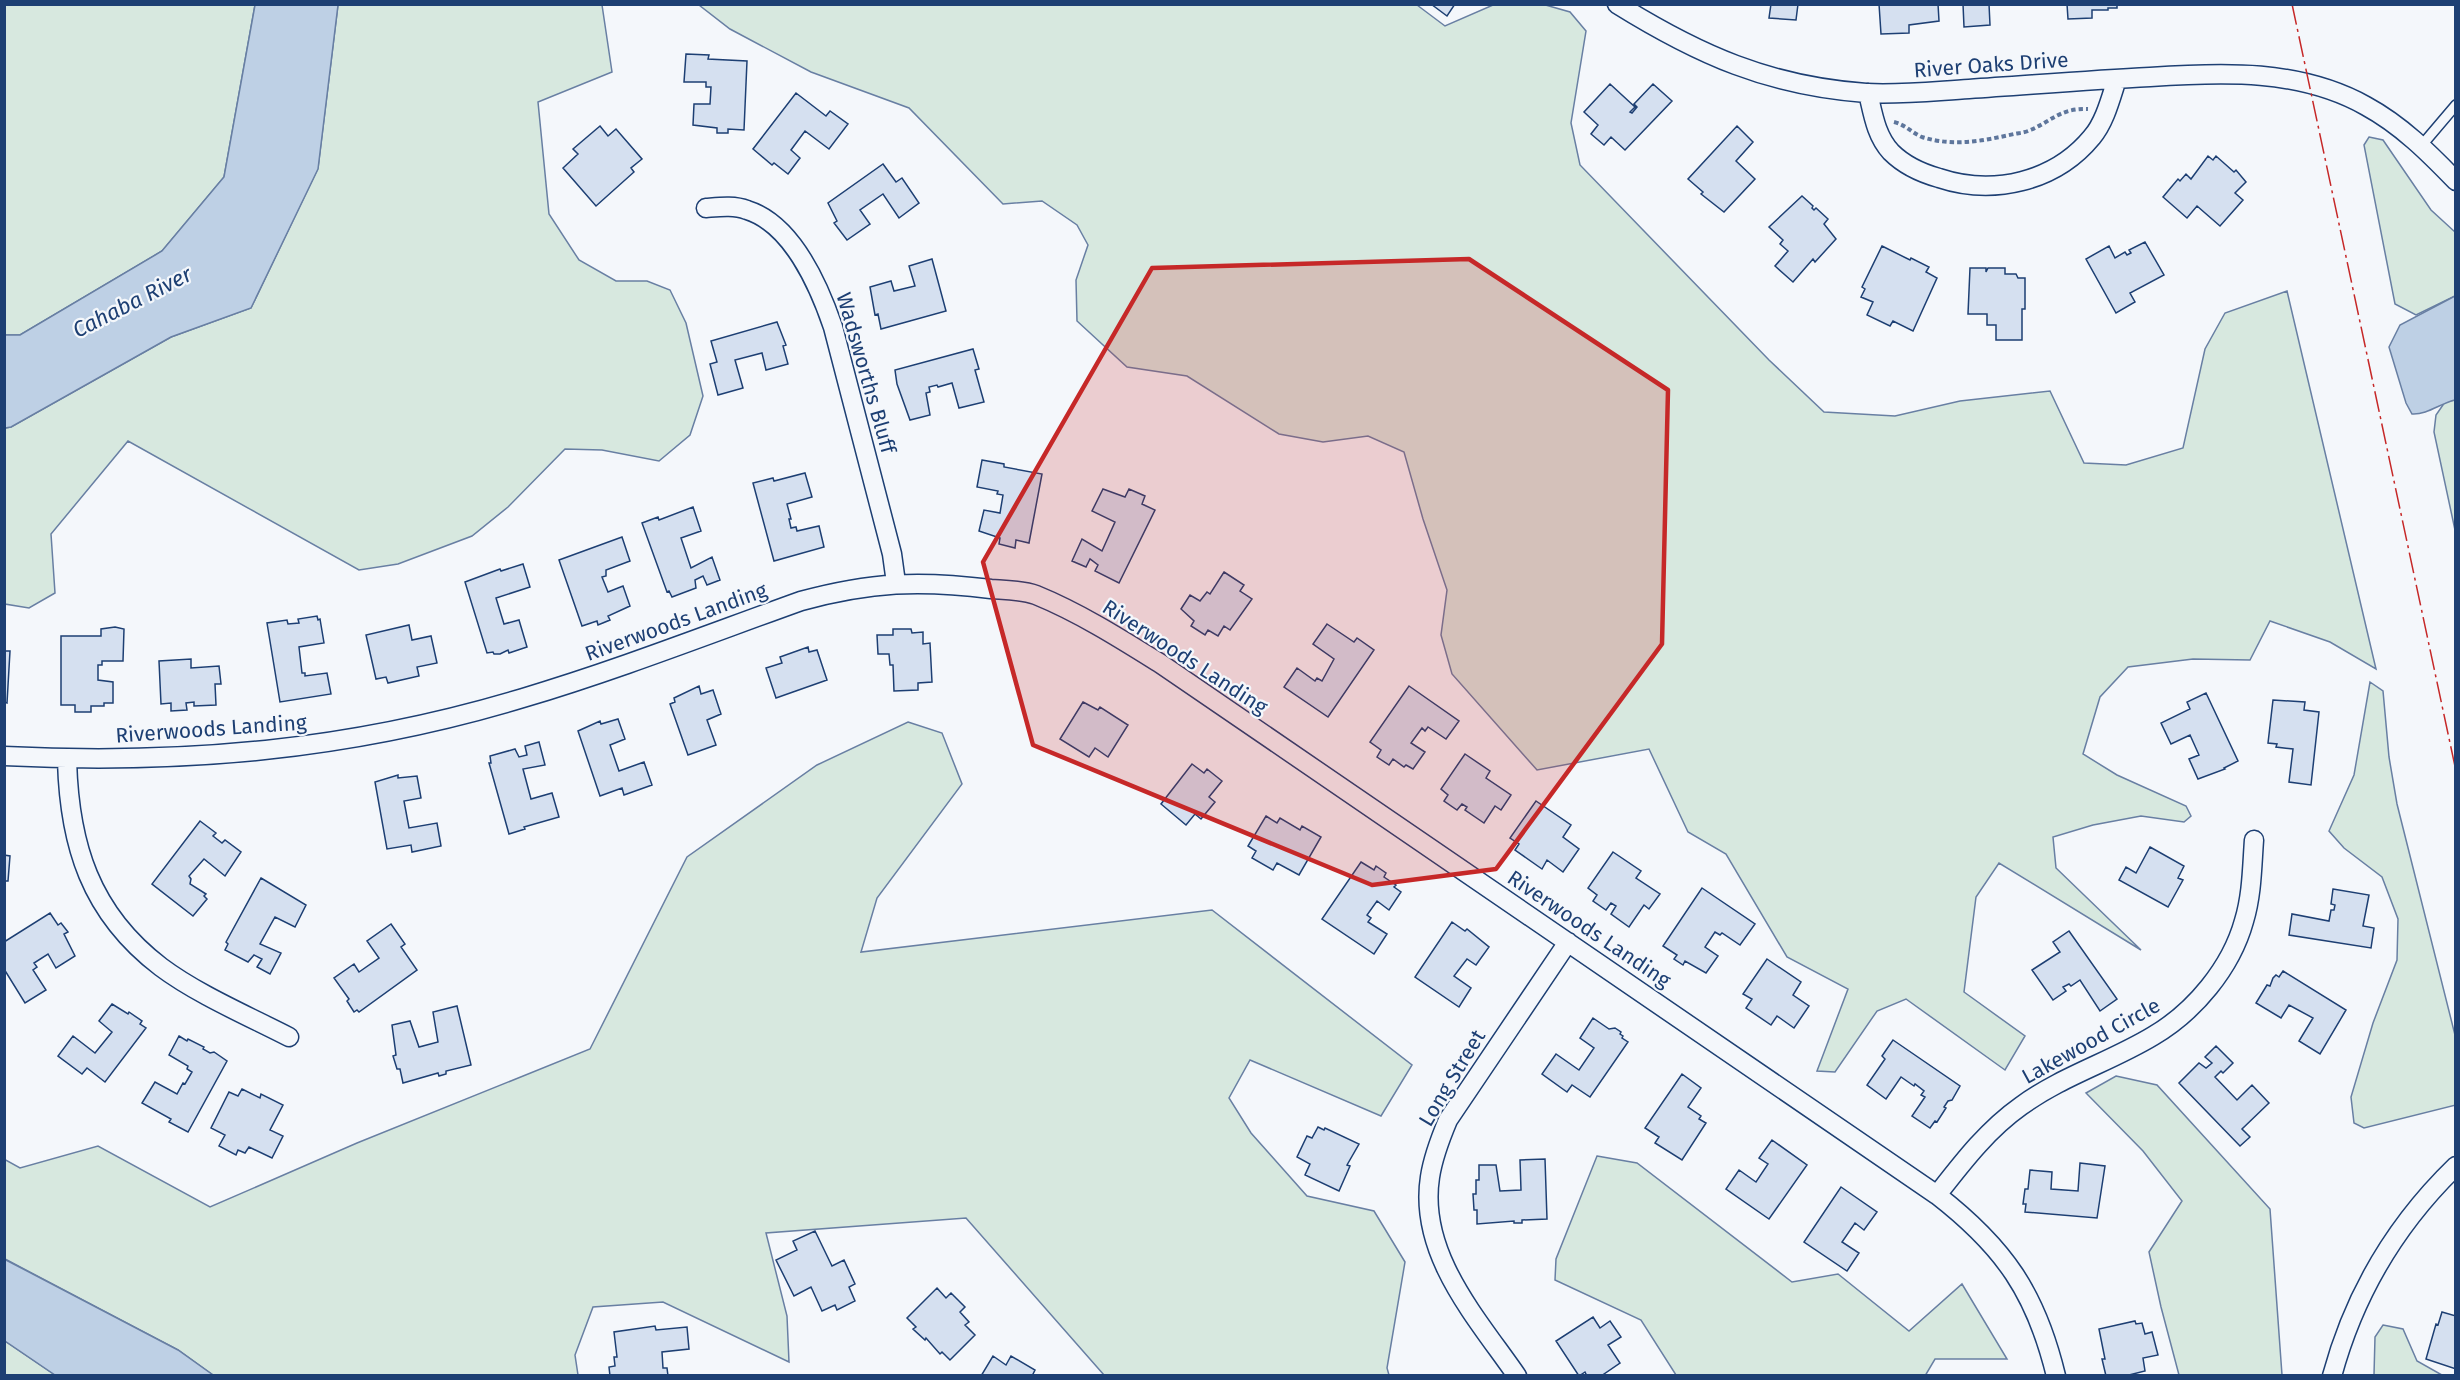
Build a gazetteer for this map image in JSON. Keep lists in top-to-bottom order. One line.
{"streets":{"street":["River Oaks Drive","Wadsworths Bluff","Riverwoods Landing","Lakewood Circle","Long Street"]},"crossings":[["Wadsworths Bluff","Riverwoods Landing"],["Riverwoods Landing","Lakewood Circle"],["Riverwoods Landing","Long Street"]],"water":["Cahaba River"]}
